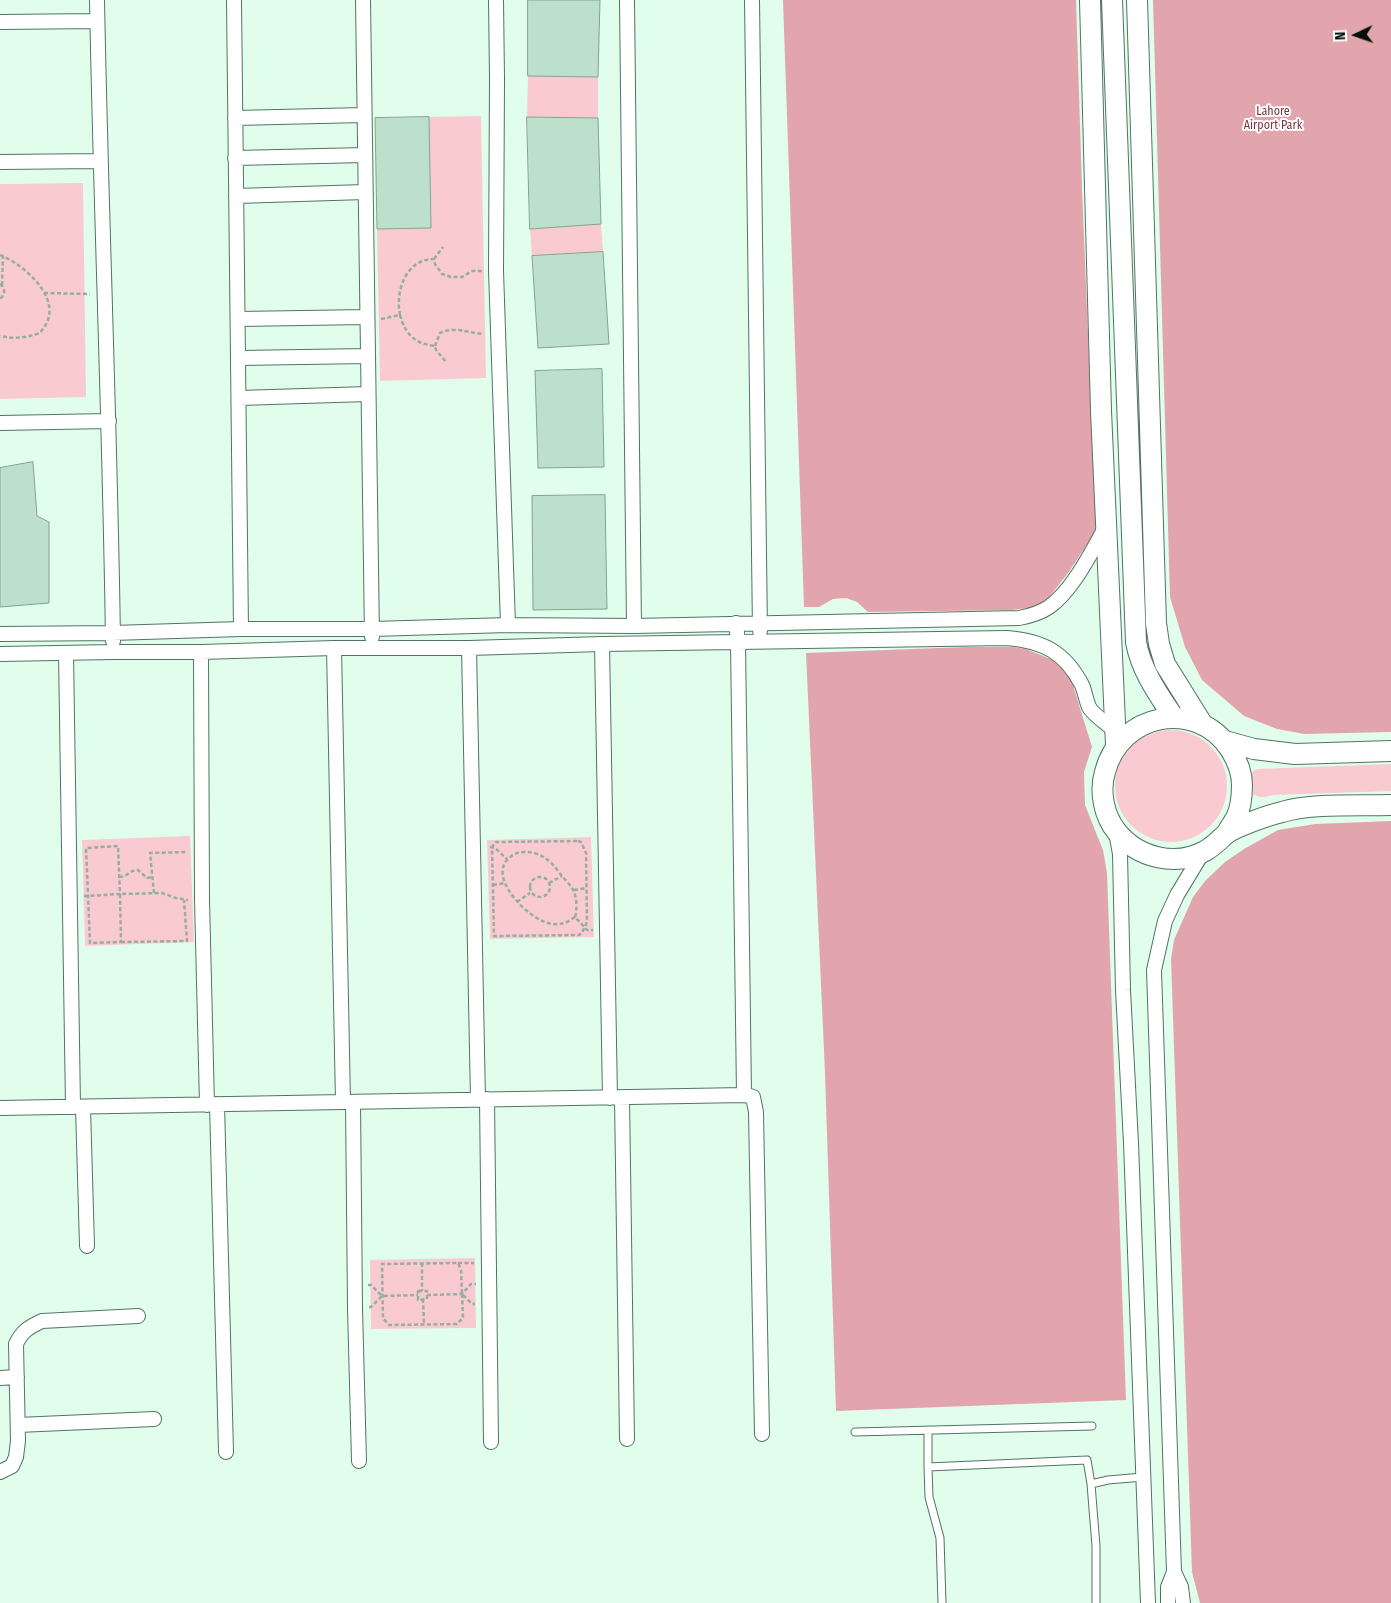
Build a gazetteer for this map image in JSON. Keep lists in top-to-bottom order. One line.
{"parks":["Lahore Airport Park"],"north":"left"}
